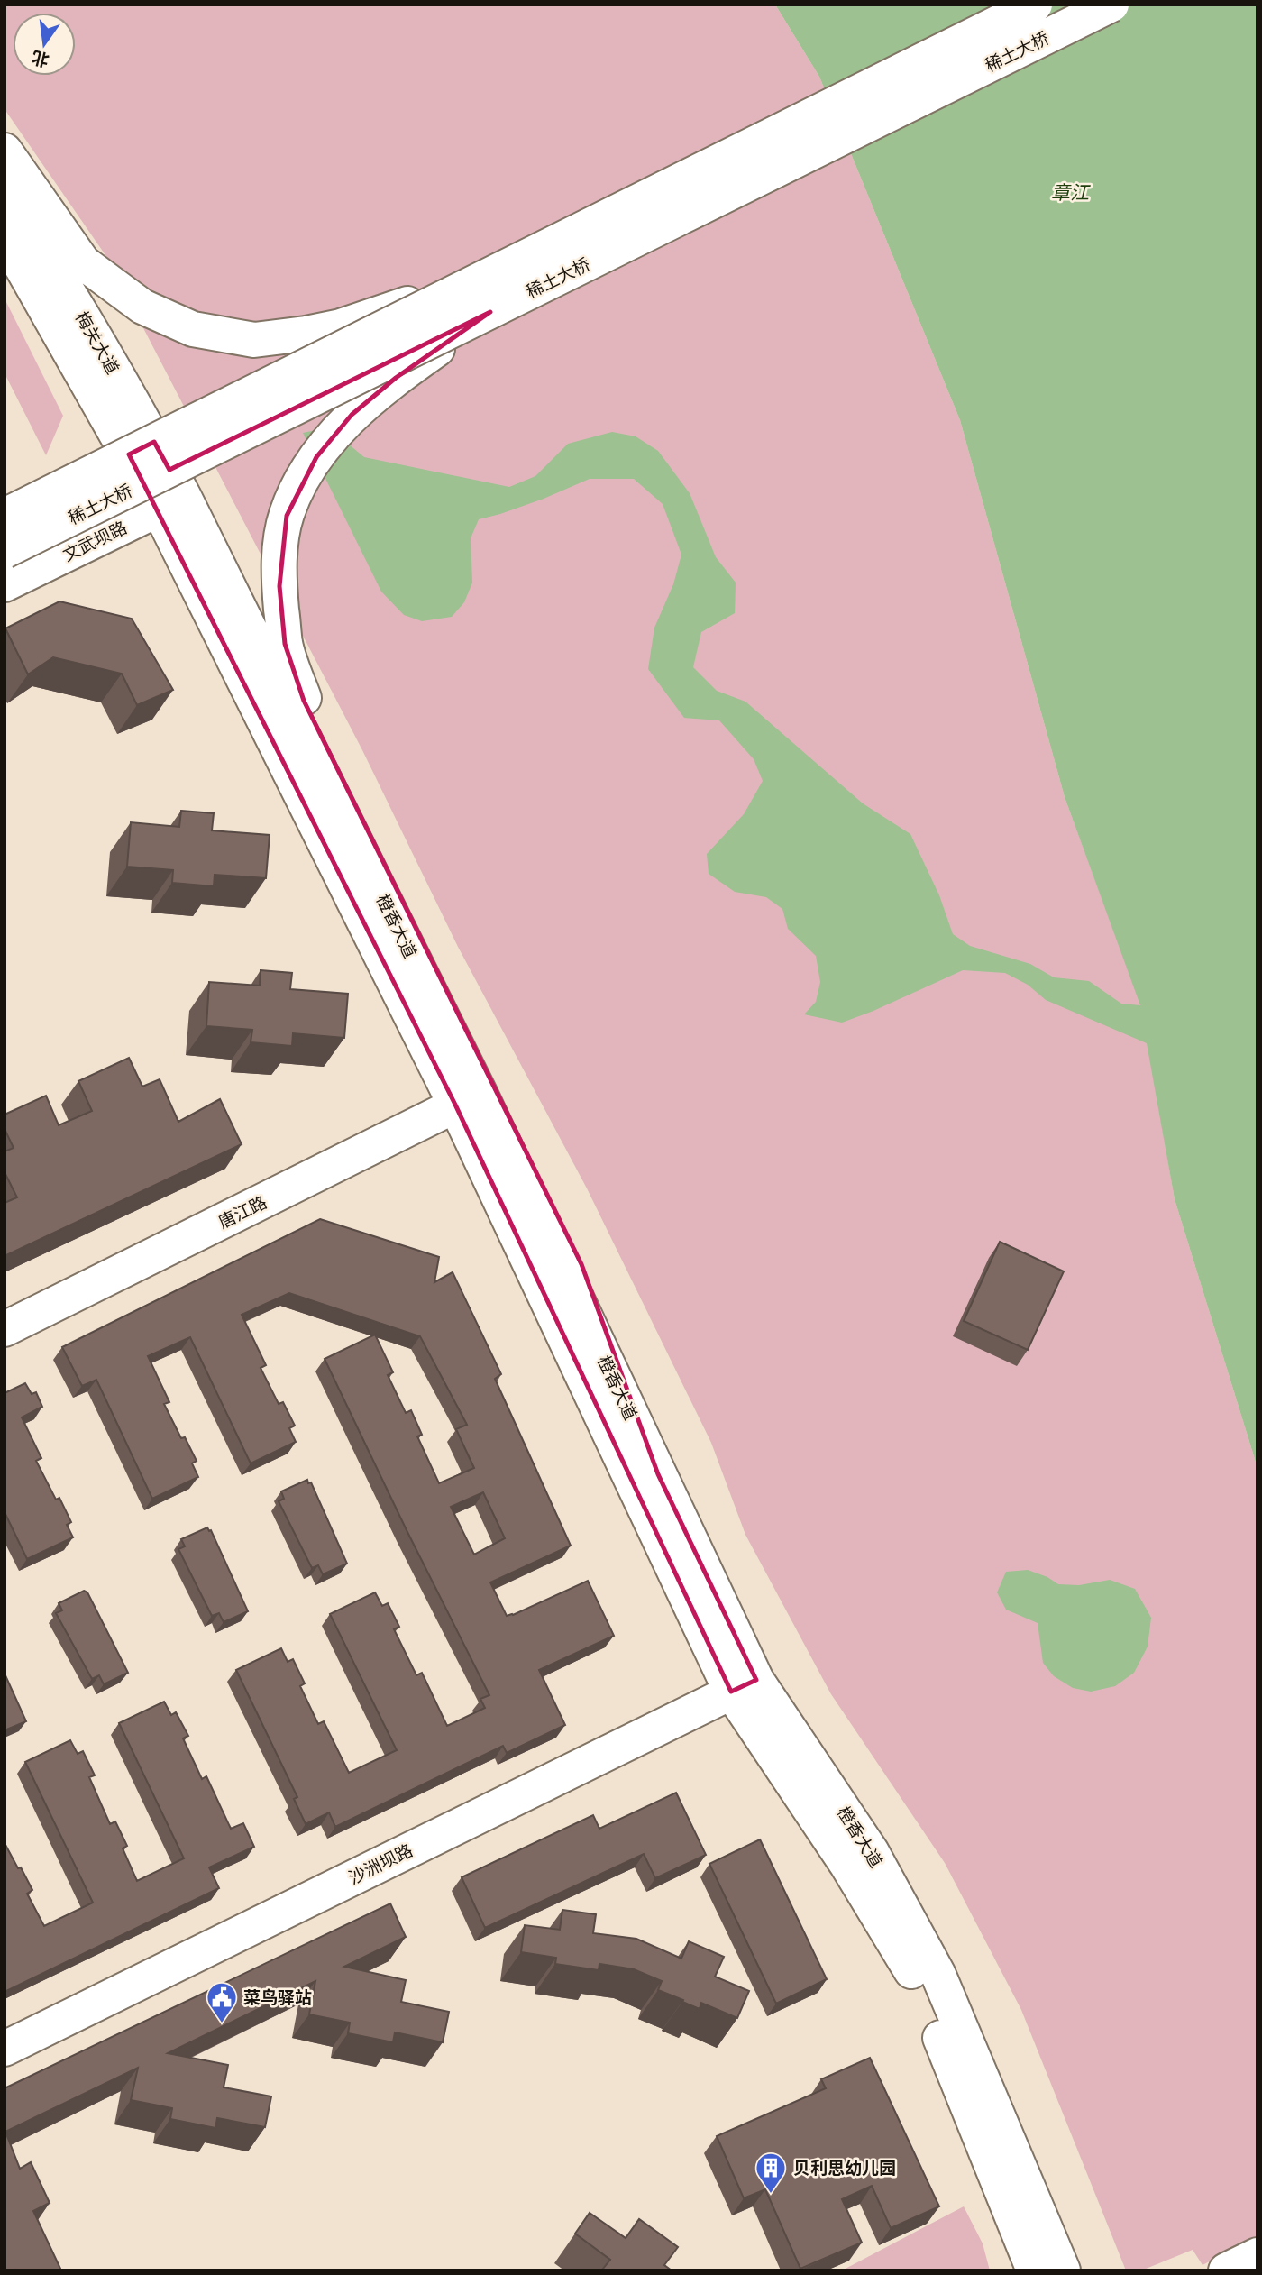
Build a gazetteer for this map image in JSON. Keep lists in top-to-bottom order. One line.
{"streets":{"main road":["稀土大桥","梅关大道","文武坝路","橙香大道","唐江路","沙洲坝路"]},"crossings":[["梅关大道","文武坝路"],["梅关大道","橙香大道"],["文武坝路","橙香大道"],["橙香大道","唐江路"],["橙香大道","沙洲坝路"]],"water":["章江"],"places":{"public building":["菜鸟驿站"],"building":["贝利思幼儿园"]},"north":"bottom"}
